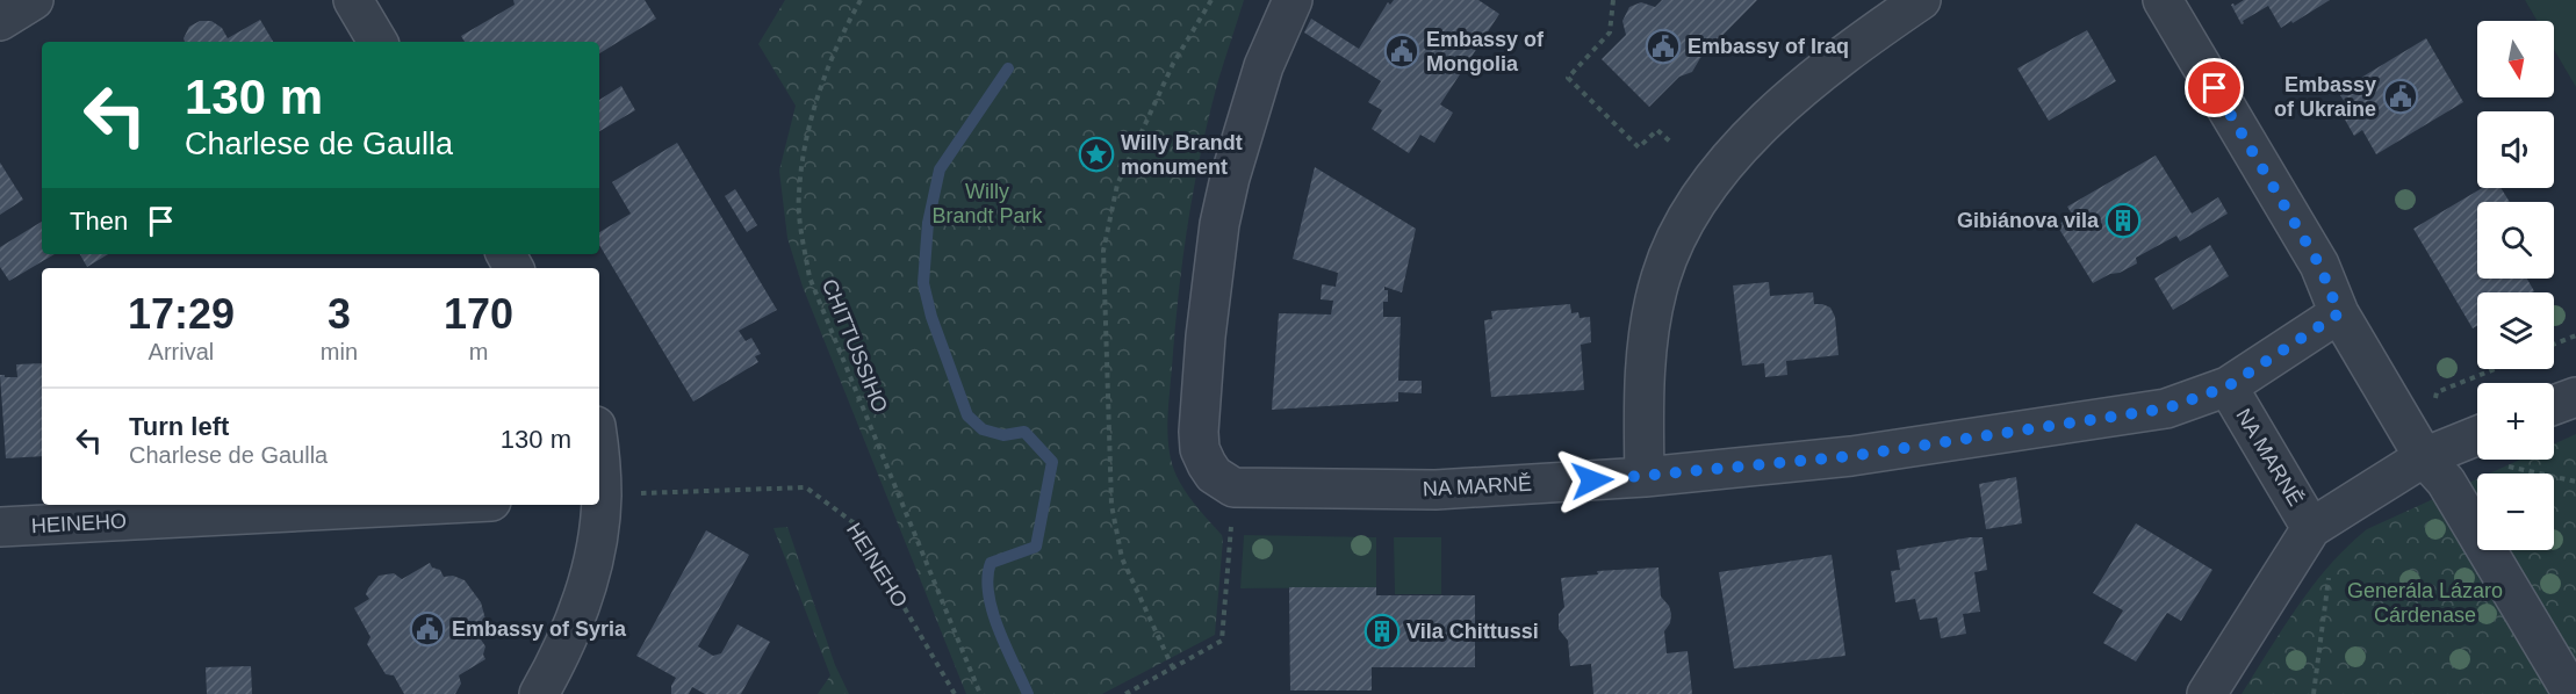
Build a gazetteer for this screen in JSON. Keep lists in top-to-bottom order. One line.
{"streets":{"street":["NA MARNĚ","HEINEHO"],"path":["CHITTUSSIHO"]},"parks":["Willy Brandt Park","Generála Lázaro Cárdenase"],"places":{"public building":["Embassy of Iraq","Embassy of Mongolia","Embassy of Ukraine","Embassy of Syria"],"place":["Willy Brandt monument"],"building":["Gibiánova vila","Vila Chittussi"]},"north":"bottom","page":{"map_buttons":["+","−"],"turn":["130 m","Charlese de Gaulla"],"then":"Then","eta":["17:29","Arrival","3","min","170","m"],"list":[{"name":"Turn left","note":"Charlese de Gaulla","value":"130 m"}]}}
